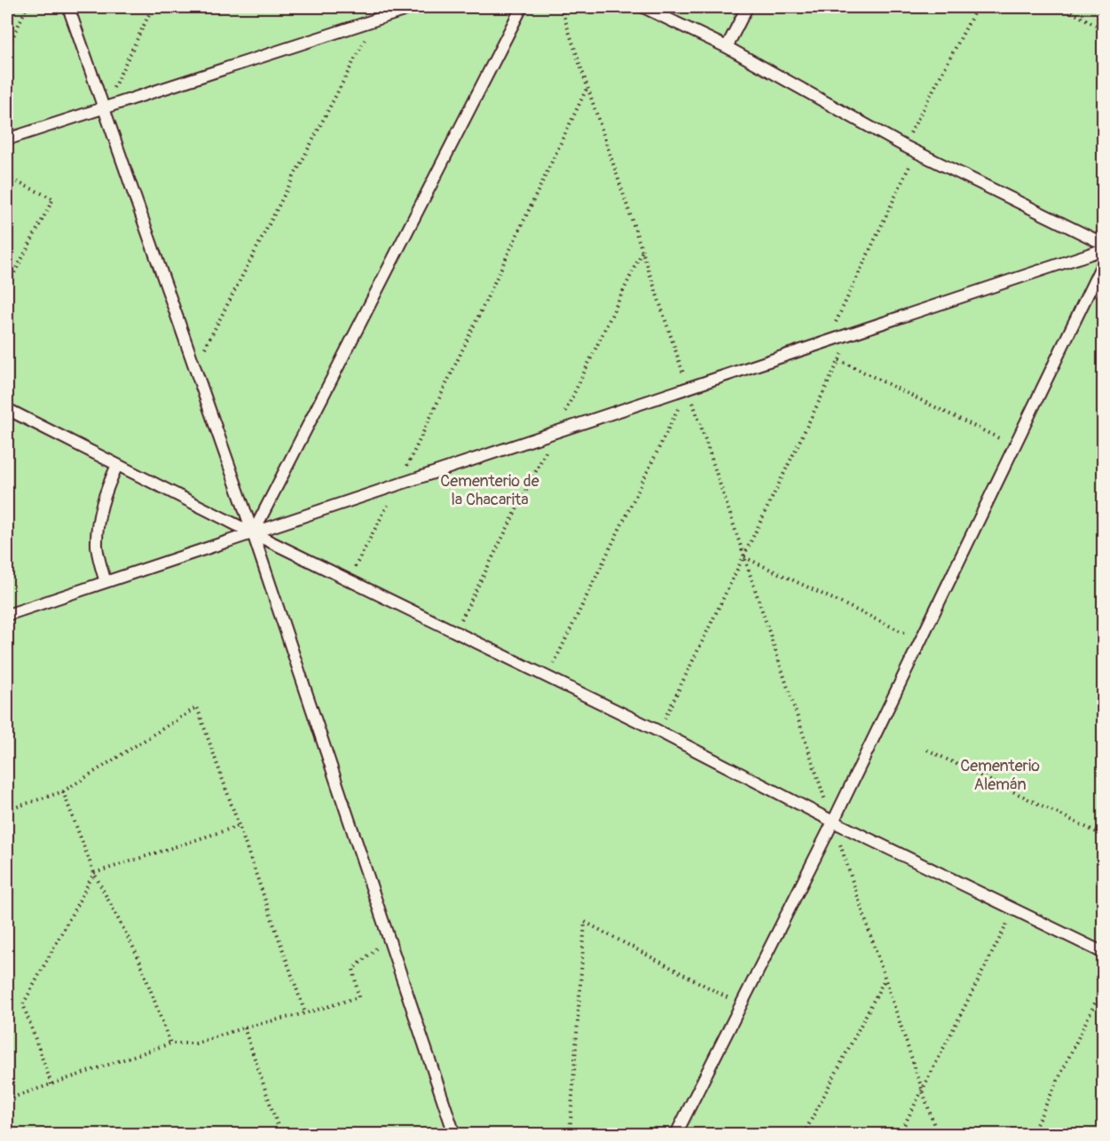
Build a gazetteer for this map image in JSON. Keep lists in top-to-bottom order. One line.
{"parks":["Cementerio de la Chacarita","Cementerio Alemán"]}
